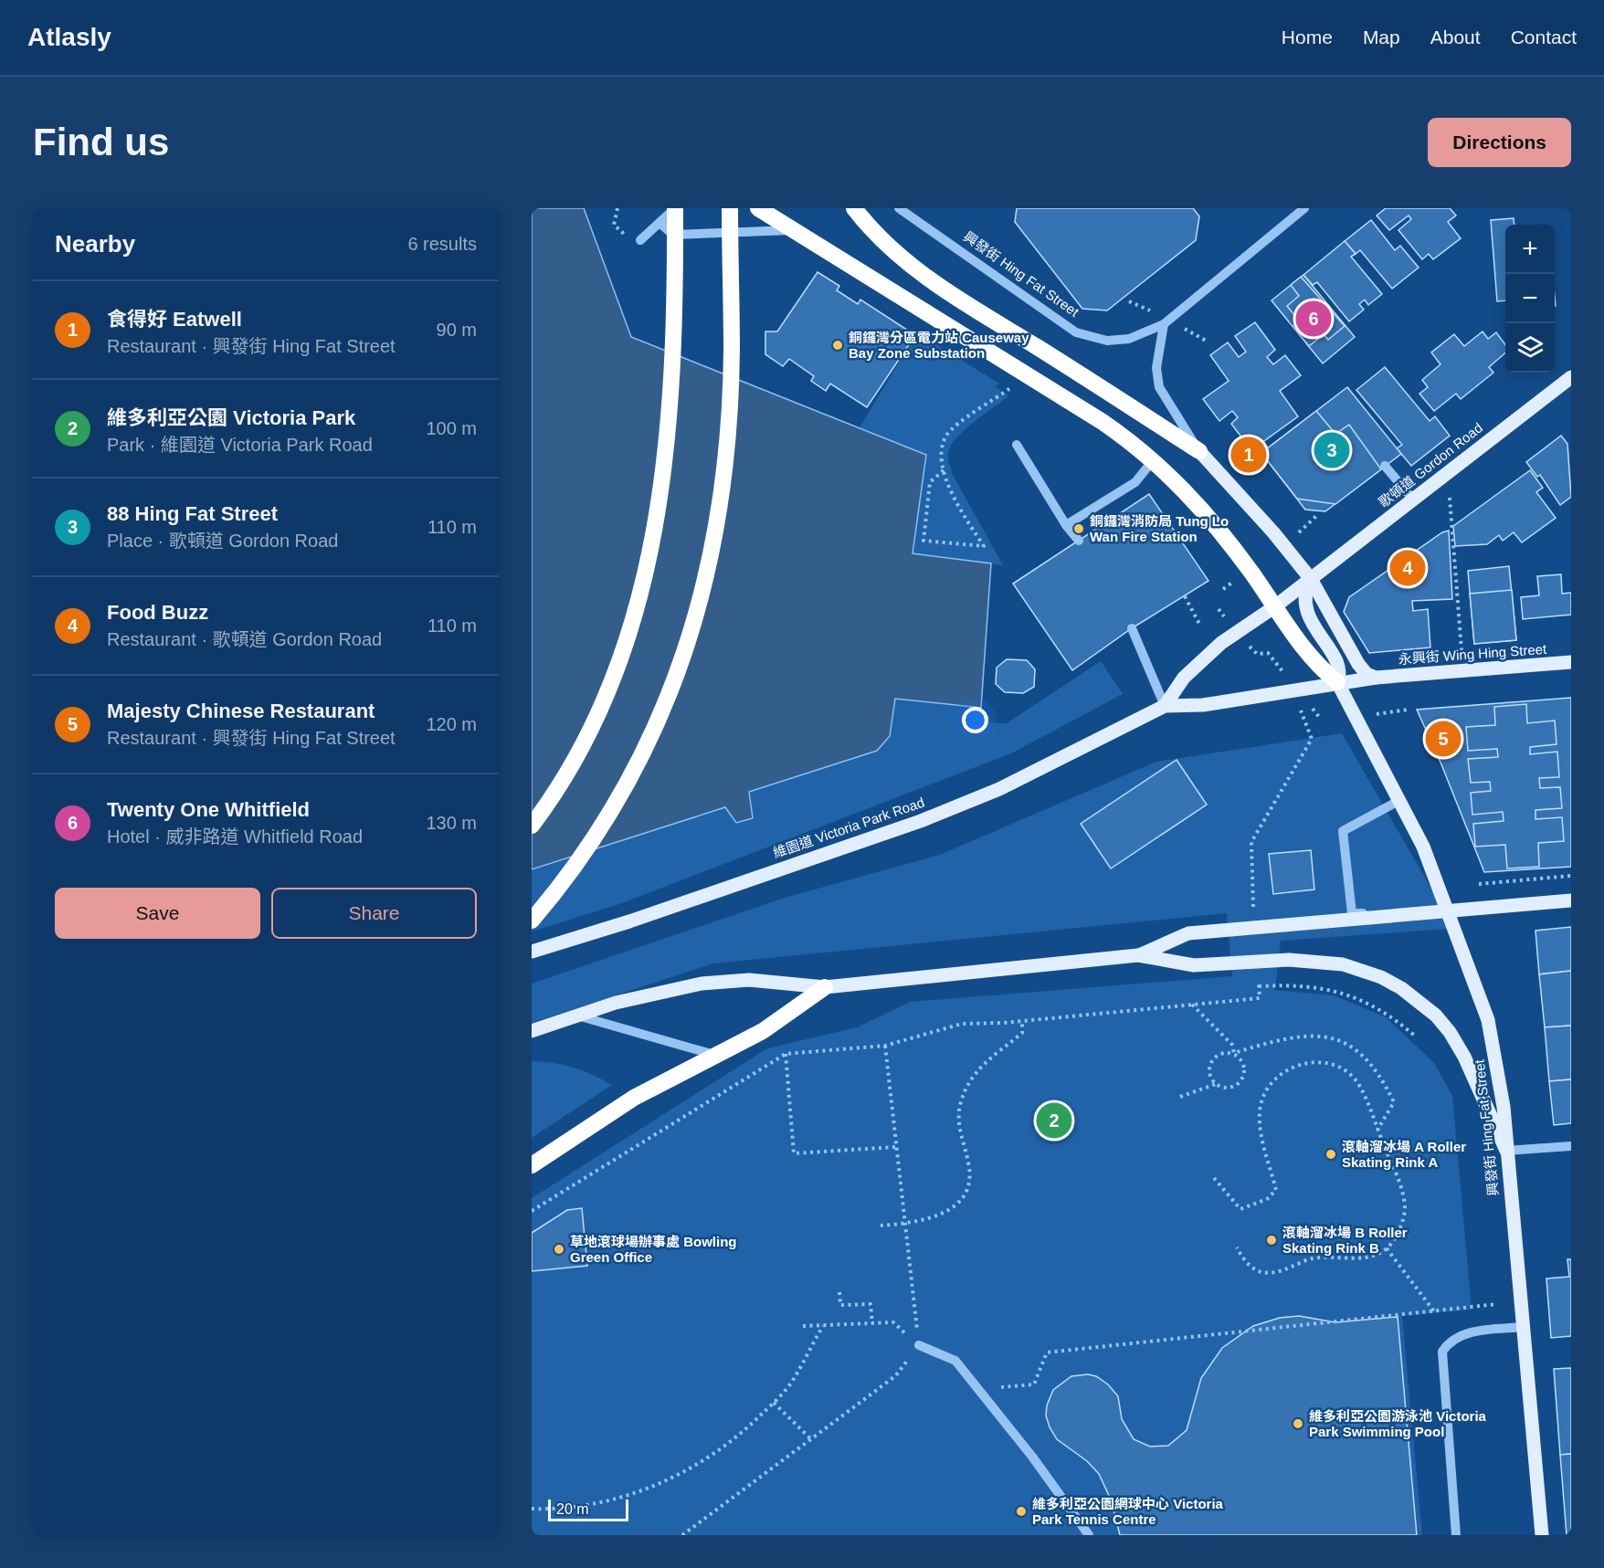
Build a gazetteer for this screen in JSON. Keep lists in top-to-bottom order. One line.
{"streets":{"main road":["興發街 Hing Fat Street","歌頓道 Gordon Road","永興街 Wing Hing Street","維園道 Victoria Park Road"]},"crossings":[["興發街 Hing Fat Street","歌頓道 Gordon Road"],["興發街 Hing Fat Street","永興街 Wing Hing Street"],["歌頓道 Gordon Road","永興街 Wing Hing Street"],["歌頓道 Gordon Road","維園道 Victoria Park Road"],["永興街 Wing Hing Street","維園道 Victoria Park Road"]],"places":["銅鑼灣分區電力站 Causeway Bay Zone Substation","銅鑼灣消防局 Tung Lo Wan Fire Station","滾軸溜冰場 A Roller Skating Rink A","滾軸溜冰場 B Roller Skating Rink B","草地滾球場辦事處 Bowling Green Office","維多利亞公園游泳池 Victoria Park Swimming Pool","維多利亞公園網球中心 Victoria Park Tennis Centre"],"scale_bar":"20 m","page":{"header":"Atlasly","nav":["Home","Map","About","Contact"],"buttons":["Directions",["Save","Share"]],"title":"Find us","heading":["Nearby","6 results"],"map_buttons":["+","−"],"list":[{"mark":"1","name":"食得好 Eatwell","note":"Restaurant · 興發街 Hing Fat Street","value":"90 m"},{"mark":"2","name":"維多利亞公園 Victoria Park","note":"Park · 維園道 Victoria Park Road","value":"100 m"},{"mark":"3","name":"88 Hing Fat Street","note":"Place · 歌頓道 Gordon Road","value":"110 m"},{"mark":"4","name":"Food Buzz","note":"Restaurant · 歌頓道 Gordon Road","value":"110 m"},{"mark":"5","name":"Majesty Chinese Restaurant","note":"Restaurant · 興發街 Hing Fat Street","value":"120 m"},{"mark":"6","name":"Twenty One Whitfield","note":"Hotel · 威非路道 Whitfield Road","value":"130 m"}],"pins":["6","3","1","4","5","2"],"scale":"20 m"}}
